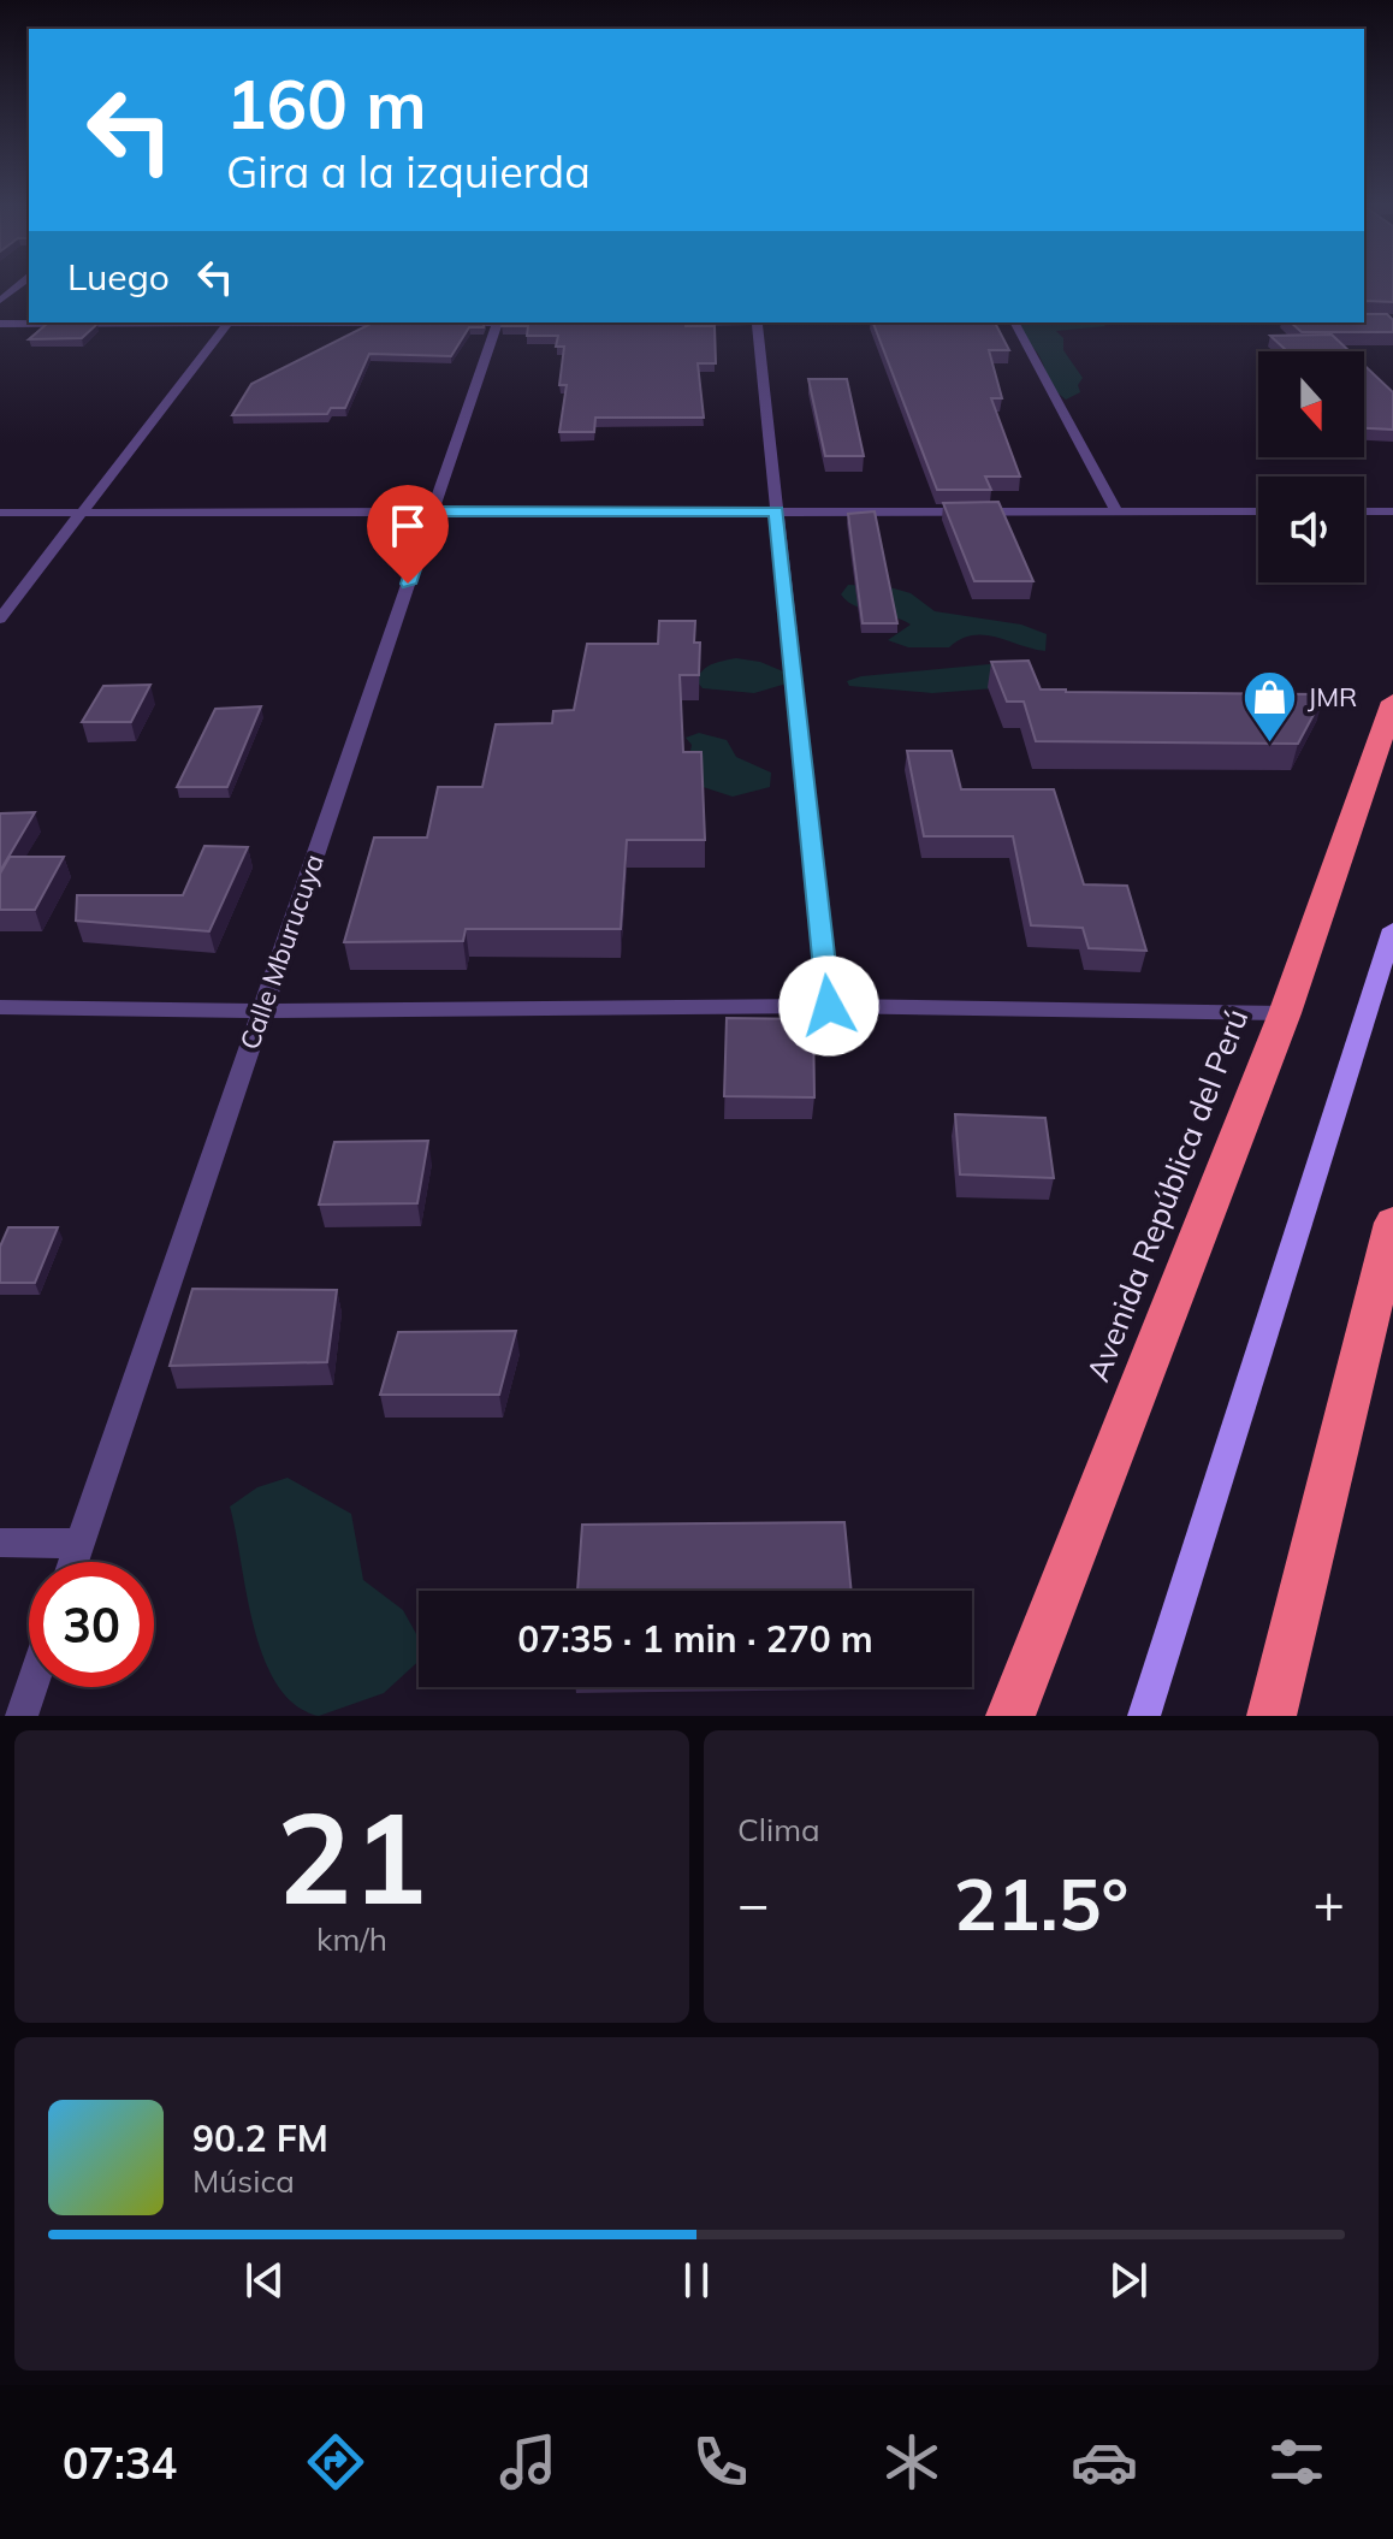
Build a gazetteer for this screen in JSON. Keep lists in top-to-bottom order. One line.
{"streets":{"highway":["Avenida República del Perú"],"street":["Calle Mburucuya"]},"places":{"shop":["JMR"]},"north":"bottom","page":{"turn":["160 m","Gira a la izquierda"],"then":"Luego","limit":"30","trip":"07:35 · 1 min · 270 m","tile":[["21","km/h"],"Clima"],"heat":["−","21.5°","+"],"song":["90.2 FM","Música"],"tabs":"07:34"}}
